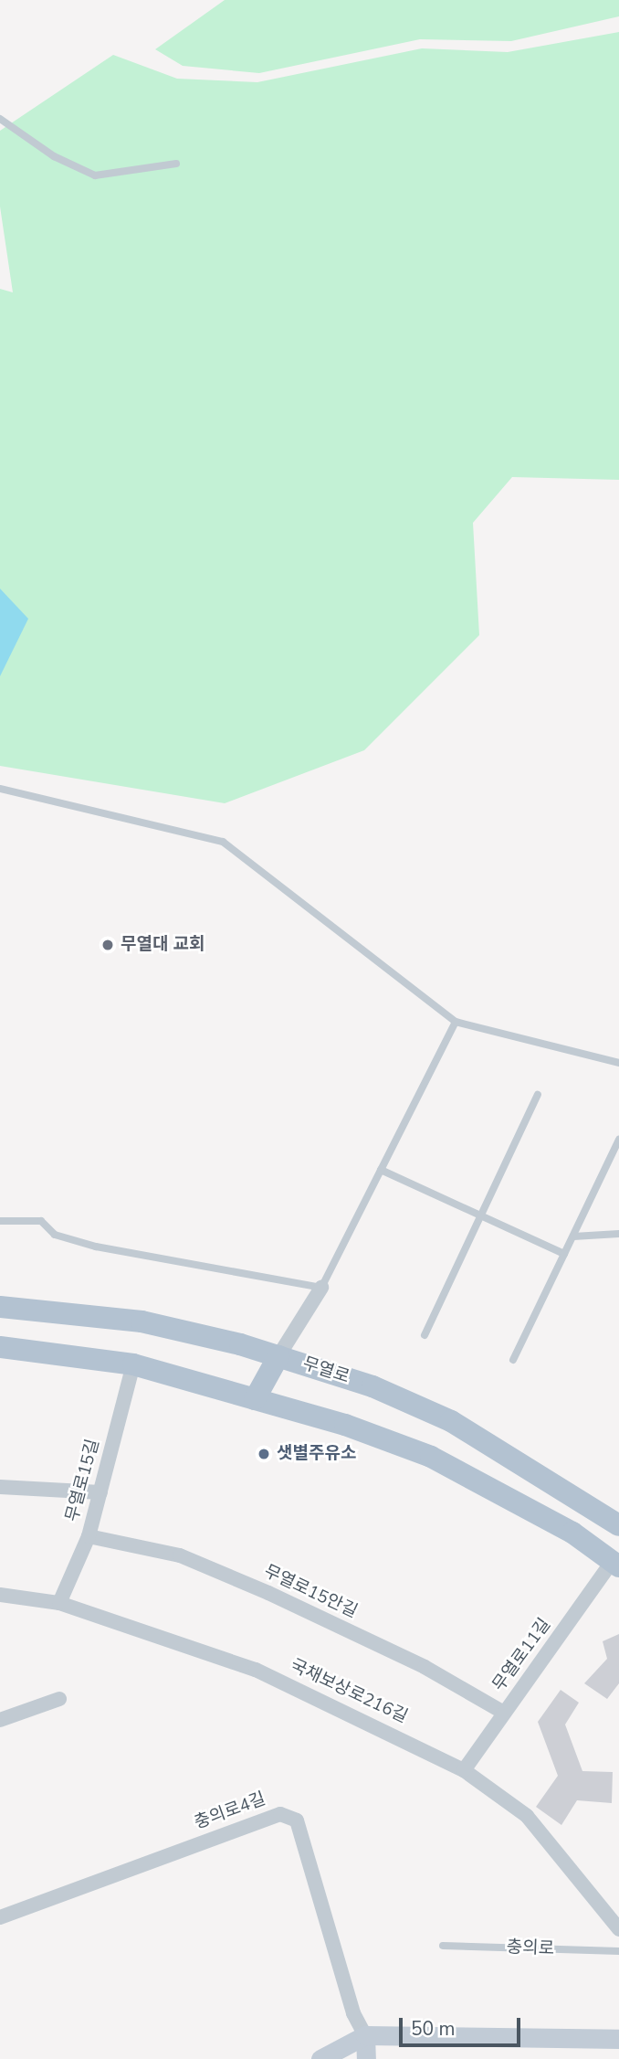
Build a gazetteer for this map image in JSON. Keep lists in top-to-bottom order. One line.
{"streets":{"main road":["무열로"],"street":["무열로15길","무열로15안길","무열로11길","국채보상로216길","충의로4길"],"lane":["충의로"]},"crossings":[["무열로15길","무열로15안길"],["무열로15길","국채보상로216길"],["무열로15안길","무열로11길"],["무열로11길","국채보상로216길"]],"places":["무열대 교회","샛별주유소"],"scale_bar":"50 m"}
